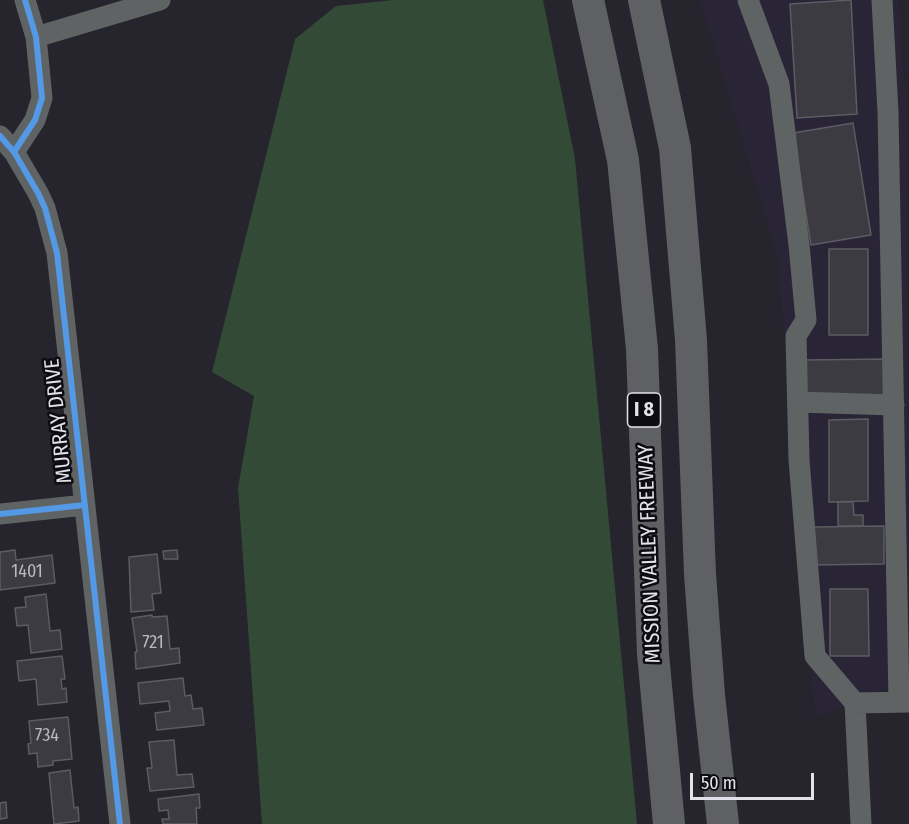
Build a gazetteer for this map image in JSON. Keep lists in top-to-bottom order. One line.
{"streets":{"highway":["I 8","MISSION VALLEY FREEWAY"],"street":["MURRAY DRIVE"]},"house_numbers":["1401","721","734"],"scale_bar":"50 m"}
